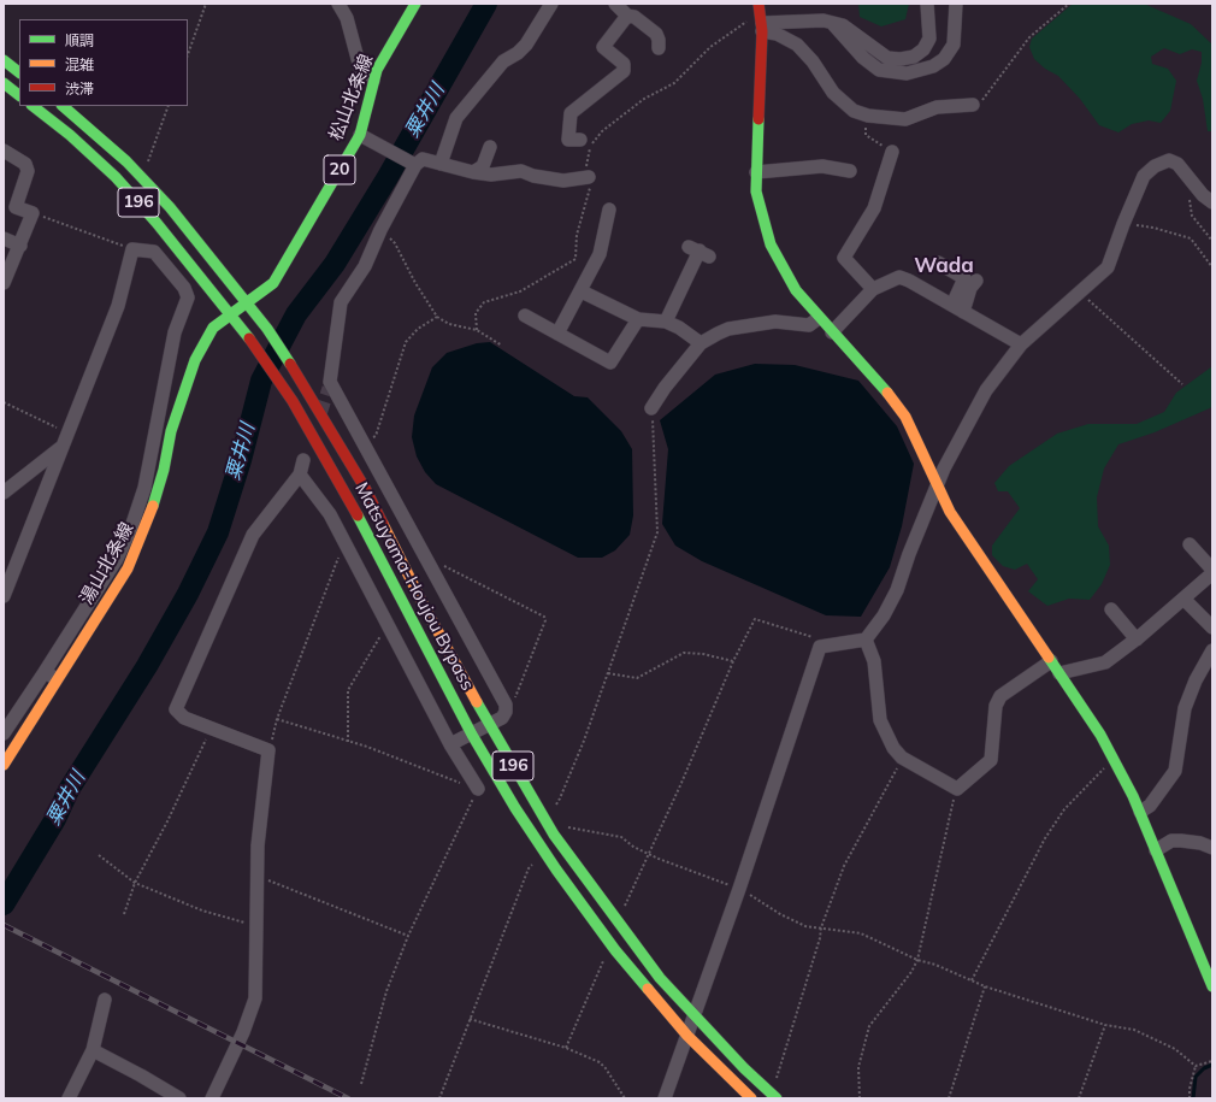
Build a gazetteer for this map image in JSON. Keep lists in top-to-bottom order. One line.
{"streets":{"main road":["松山北条線","20","196","湯山北条線","Matsuyama-Houjou Bypass"]},"crossings":[["松山北条線","湯山北条線"],["松山北条線","Matsuyama-Houjou Bypass"],["湯山北条線","Matsuyama-Houjou Bypass"]],"districts":["Wada"],"water":["粟井川"],"legend":["順調","混雑","渋滞"]}
